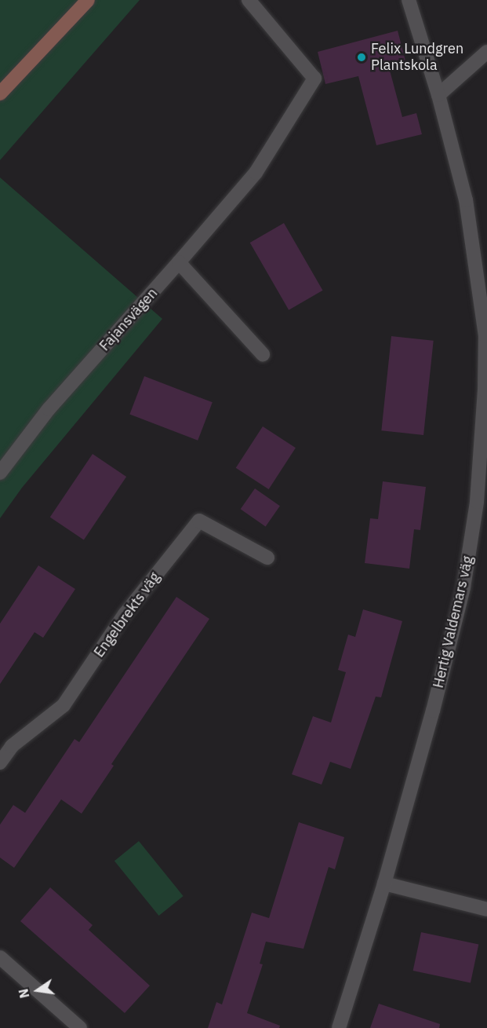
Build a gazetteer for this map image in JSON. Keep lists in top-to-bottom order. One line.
{"streets":{"street":["Fajansvägen","Engelbrekts väg","Hertig Valdemars väg"]},"places":["Felix Lundgren Plantskola"],"north":"left"}
